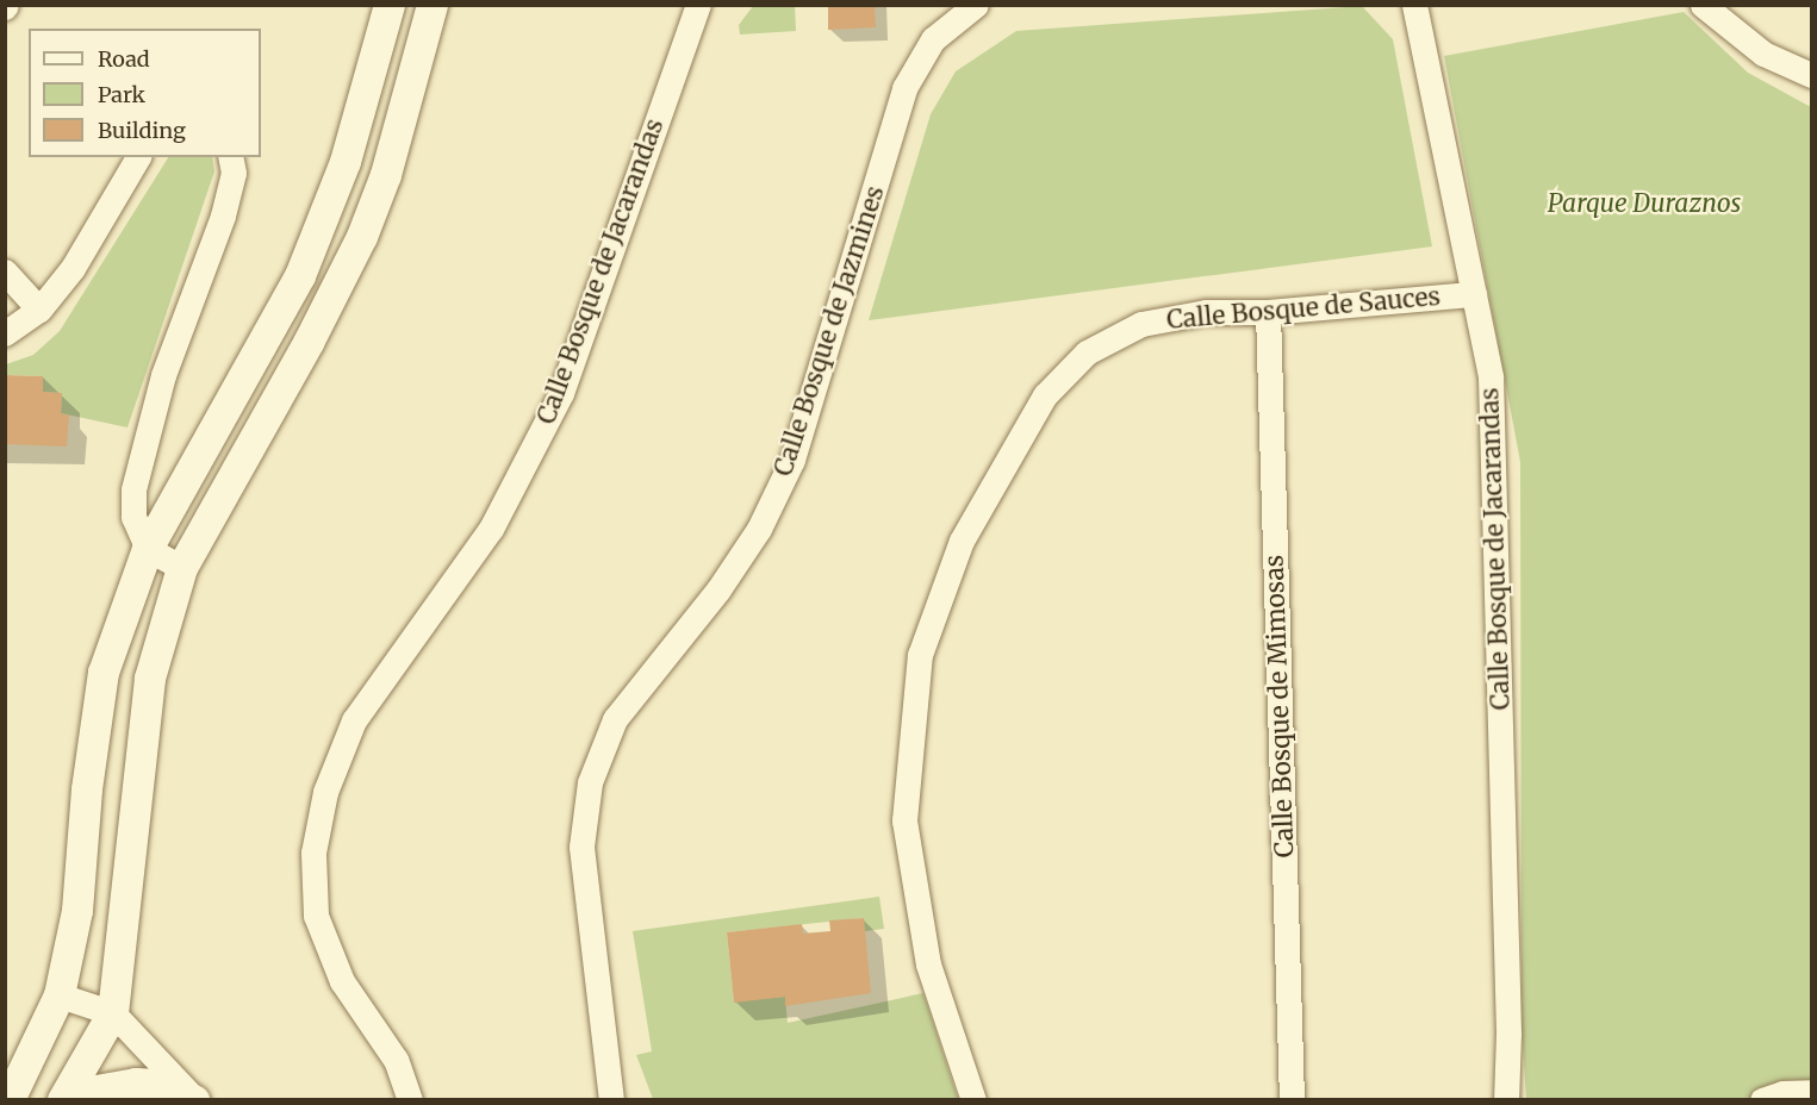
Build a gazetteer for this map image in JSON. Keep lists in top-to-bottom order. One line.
{"streets":{"street":["Calle Bosque de Jacarandas","Calle Bosque de Sauces","Calle Bosque de Jazmines","Calle Bosque de Mimosas"]},"crossings":[["Calle Bosque de Jacarandas","Calle Bosque de Sauces"],["Calle Bosque de Sauces","Calle Bosque de Mimosas"]],"parks":["Parque Duraznos"],"legend":["Road","Park","Building"]}
